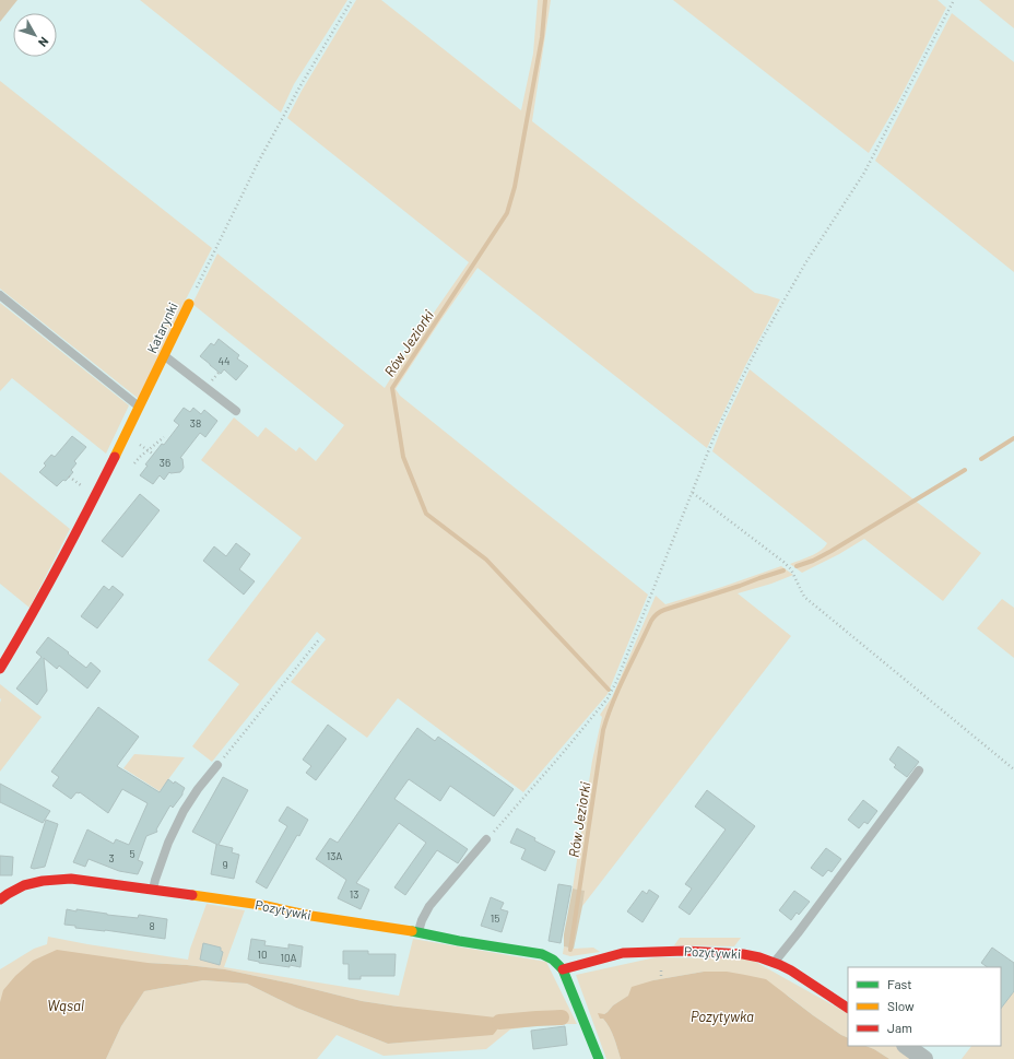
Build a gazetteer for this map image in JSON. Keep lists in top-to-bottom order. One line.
{"streets":{"street":["Katarynki","Pozytywki"]},"water":["Rów Jeziorki","Wąsal","Pozytywka"],"house_numbers":["44","38","36","5","13A","3","9","13","15","8","10","10A"],"legend":["Fast","Slow","Jam"],"north":"bottom right"}
